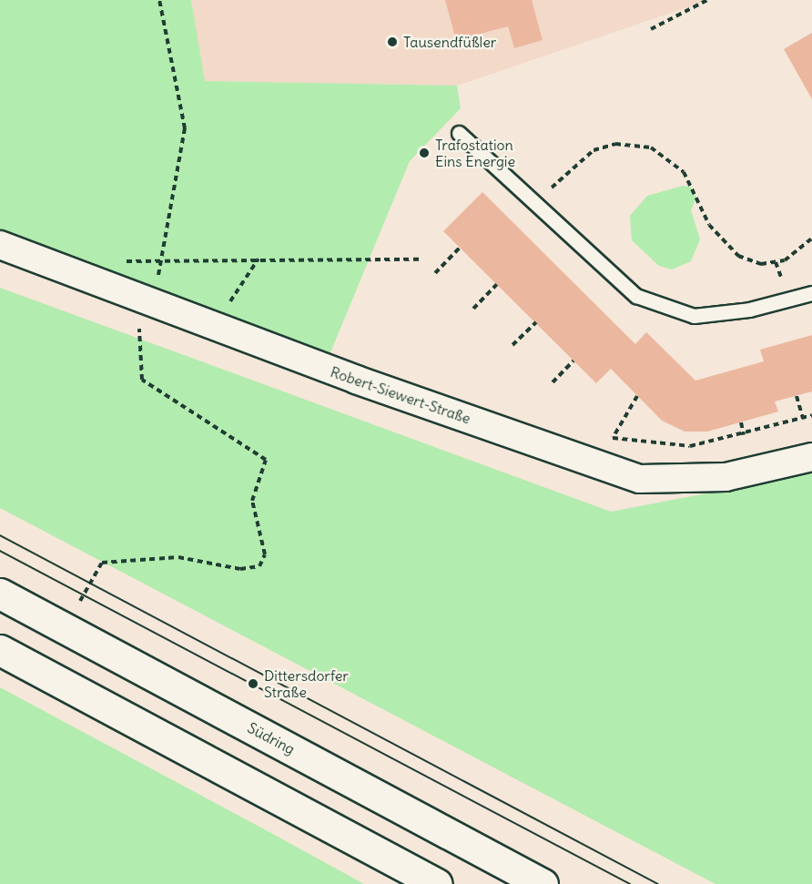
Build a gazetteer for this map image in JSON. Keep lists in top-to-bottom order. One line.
{"streets":{"main road":["Südring"],"street":["Robert-Siewert-Straße"]},"places":["Tausendfüßler","Trafostation Eins Energie","Dittersdorfer Straße"]}
